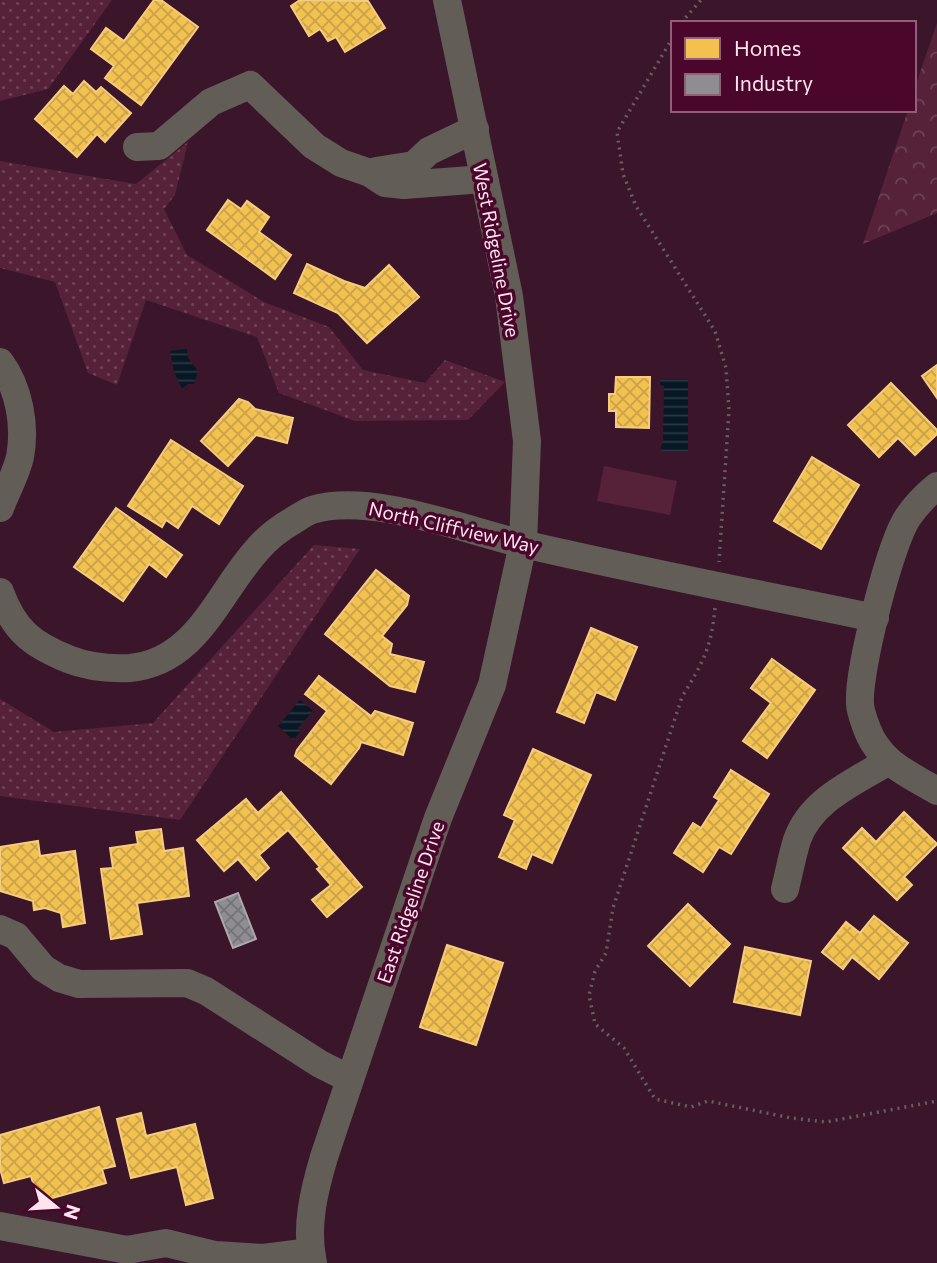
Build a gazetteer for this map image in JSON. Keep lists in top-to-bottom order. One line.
{"streets":{"street":["West Ridgeline Drive","North Cliffview Way","East Ridgeline Drive"]},"crossings":[["West Ridgeline Drive","North Cliffview Way"],["West Ridgeline Drive","East Ridgeline Drive"],["North Cliffview Way","East Ridgeline Drive"]],"legend":["Homes","Industry"],"north":"right"}
